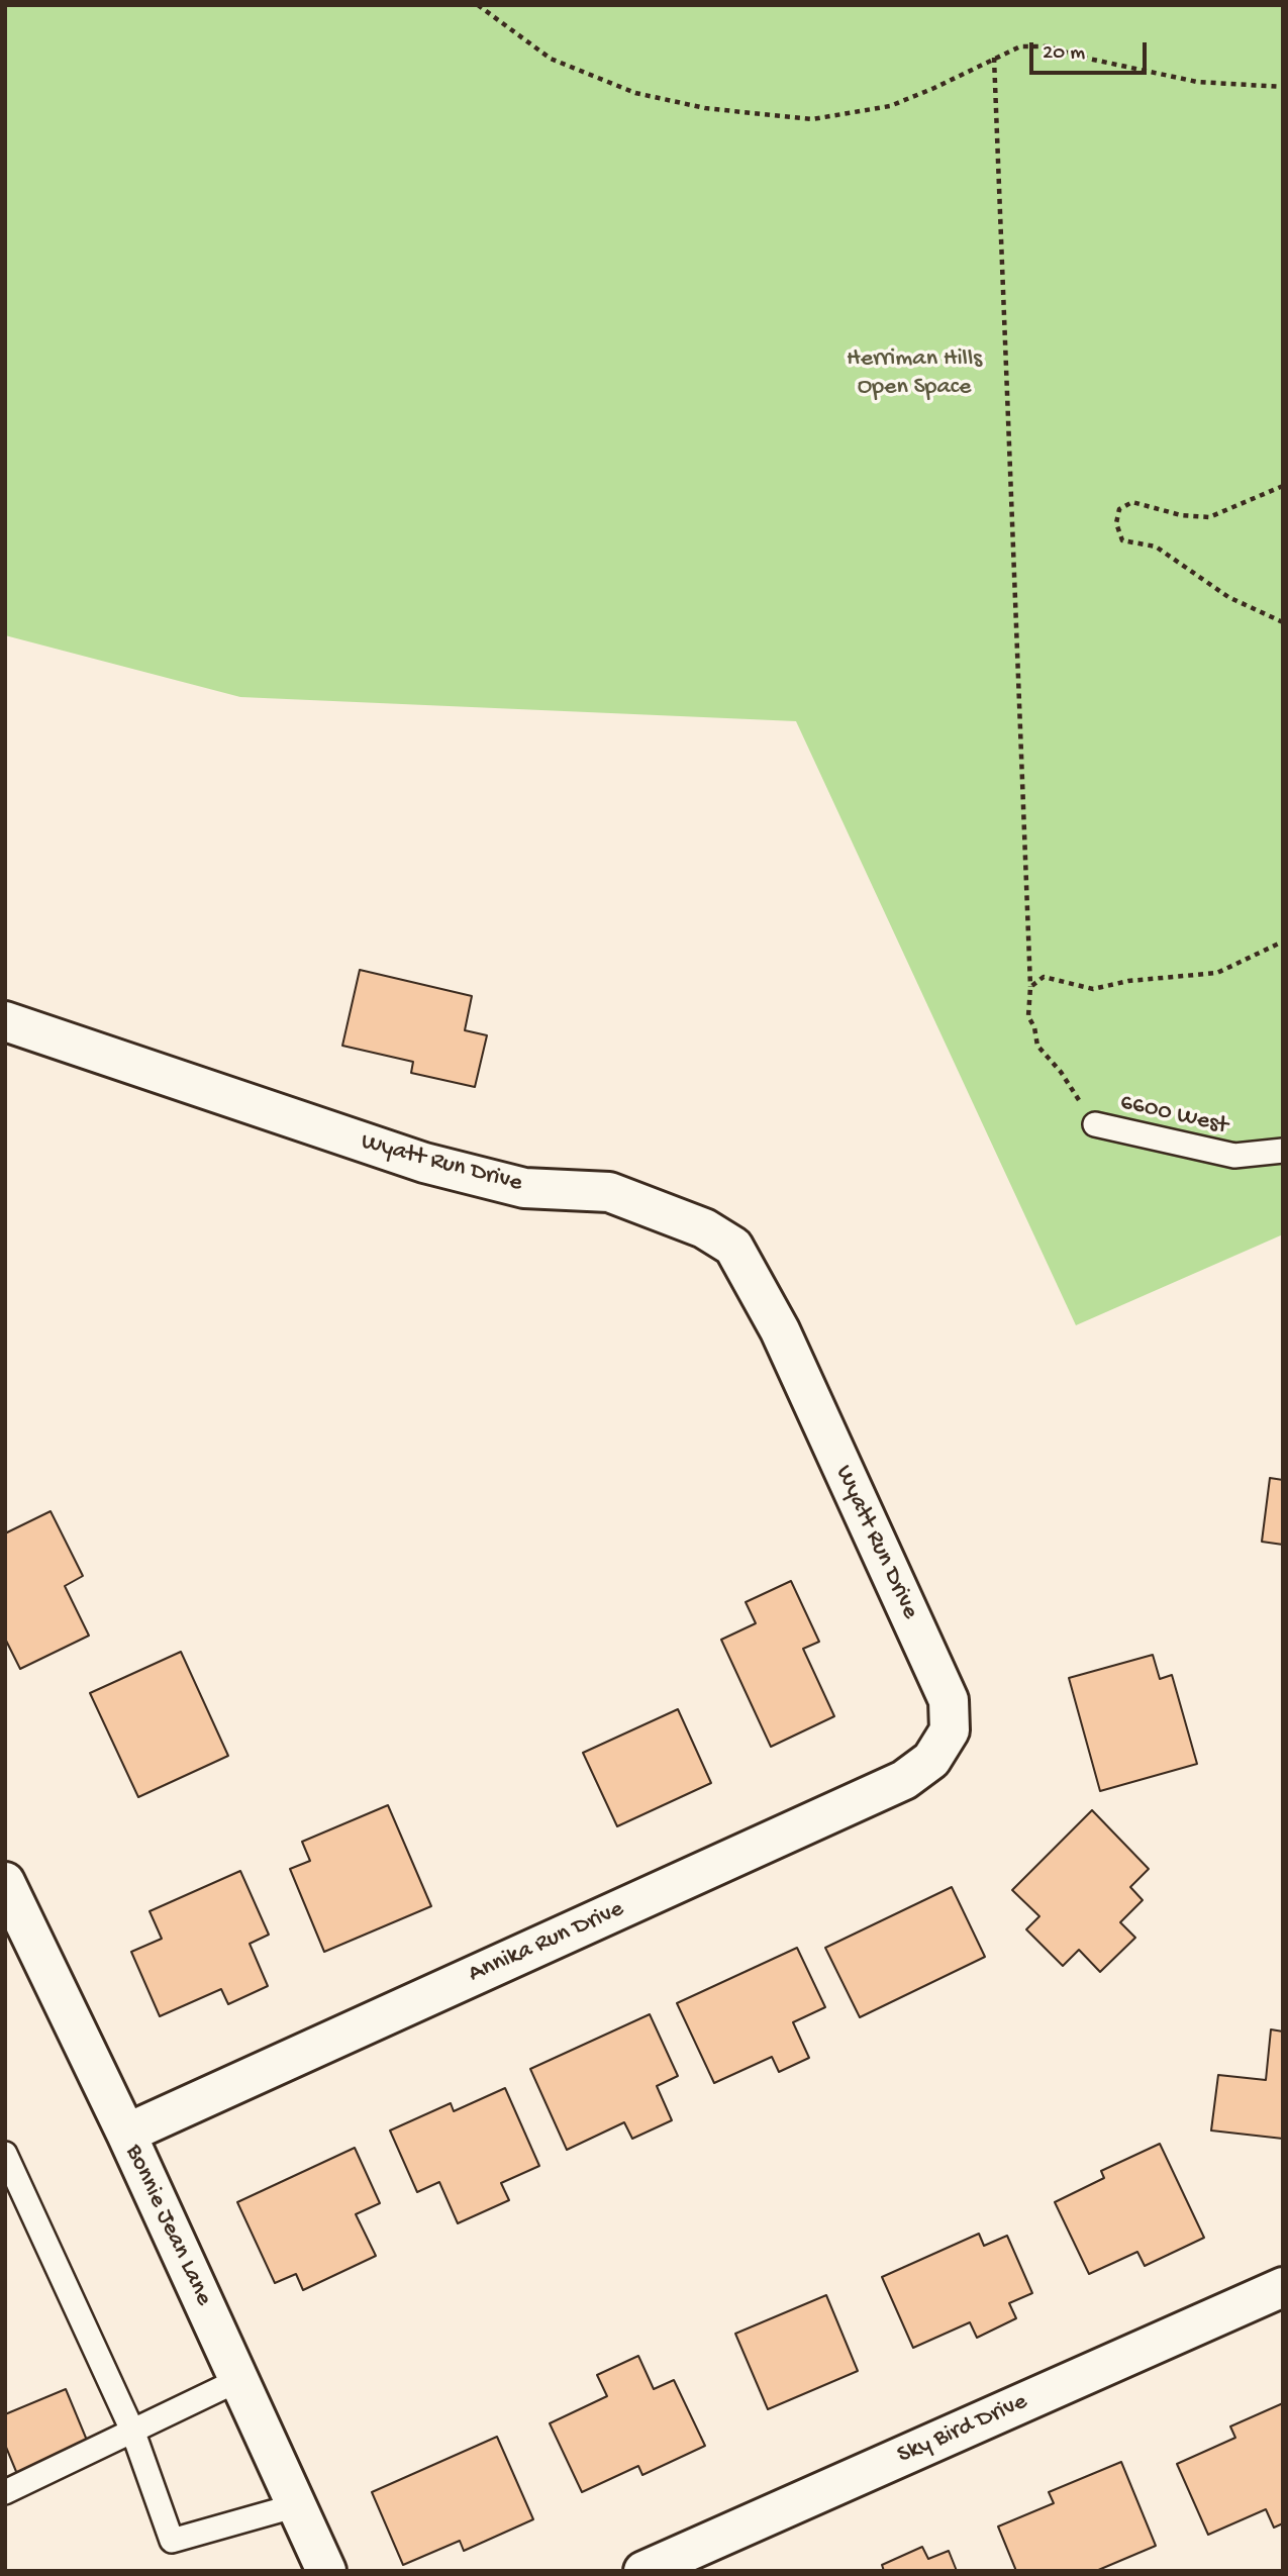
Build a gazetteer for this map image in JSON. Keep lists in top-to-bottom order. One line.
{"streets":{"street":["Wyatt Run Drive","Annika Run Drive","Bonnie Jean Lane","Sky Bird Drive"],"lane":["6600 West"]},"crossings":[["Wyatt Run Drive","Annika Run Drive"],["Annika Run Drive","Bonnie Jean Lane"]],"parks":["Herriman Hills Open Space"],"scale_bar":"20 m"}
